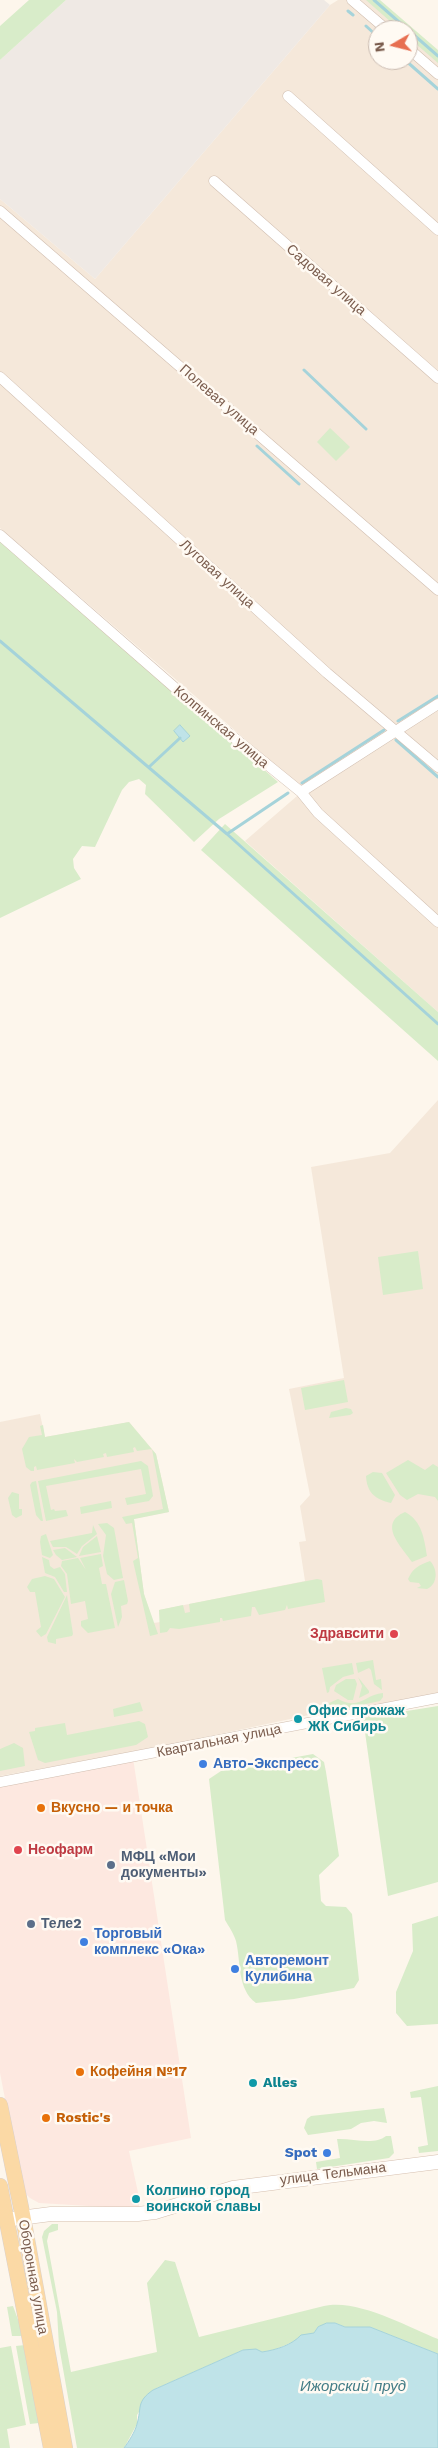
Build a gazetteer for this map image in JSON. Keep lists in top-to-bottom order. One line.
{"streets":{"main road":["улица Тельмана","Оборонная улица"],"street":["Садовая улица","Полевая улица","Луговая улица","Колпинская улица","Квартальная улица"]},"crossings":[["улица Тельмана","Оборонная улица"]],"water":["Ижорский пруд"],"places":["Здравсити","Офис прожаж ЖК Сибирь","Авто-Экспресс","Вкусно — и точка","Неофарм","МФЦ «Мои документы»","Теле2","Торговый комплекс «Ока»","Авторемонт Кулибина","Кофейня №17","Alles","Rostic's","Spot","Колпино город воинской славы"],"north":"left"}
